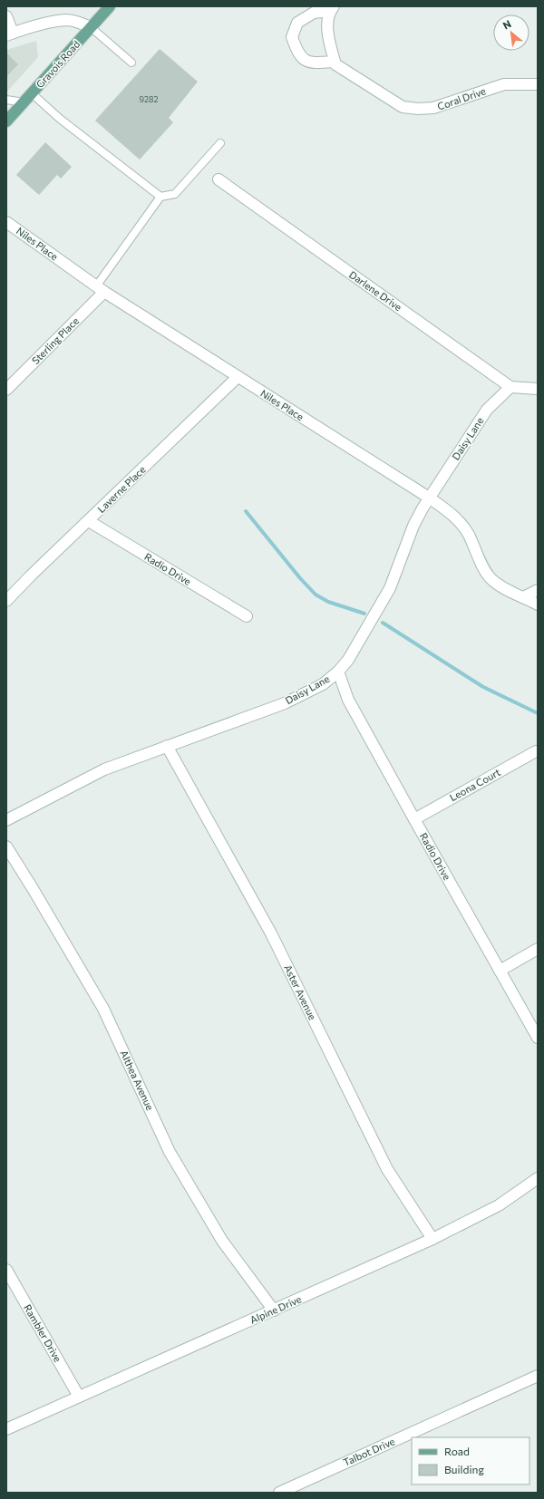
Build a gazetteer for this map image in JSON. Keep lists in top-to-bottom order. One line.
{"streets":{"main road":["Gravois Road"],"street":["Coral Drive","Niles Place","Darlene Drive","Sterling Place","Daisy Lane","Laverne Place","Radio Drive","Leona Court","Aster Avenue","Althea Avenue","Alpine Drive","Rambler Drive","Talbot Drive"]},"crossings":[["Niles Place","Sterling Place"],["Niles Place","Daisy Lane"],["Niles Place","Laverne Place"],["Darlene Drive","Daisy Lane"],["Daisy Lane","Radio Drive"],["Daisy Lane","Aster Avenue"],["Laverne Place","Radio Drive"],["Radio Drive","Leona Court"],["Aster Avenue","Alpine Drive"],["Althea Avenue","Alpine Drive"],["Alpine Drive","Rambler Drive"]],"house_numbers":["9282"],"legend":["Road","Building"],"north":"top left"}
